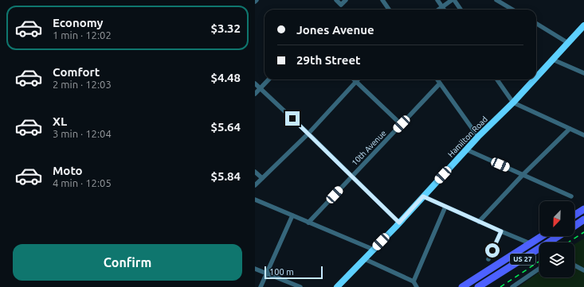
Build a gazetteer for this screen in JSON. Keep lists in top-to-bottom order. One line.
{"streets":{"main road":["US 27"],"street":["Hamilton Road","10th Avenue"]},"scale_bar":"100 m","north":"bottom left","page":{"list":[{"name":"Economy","note":"1 min · 12:02","value":"$3.32"},{"name":"Comfort","note":"2 min · 12:03","value":"$4.48"},{"name":"XL","note":"3 min · 12:04","value":"$5.64"},{"name":"Moto","note":"4 min · 12:05","value":"$5.84"}],"banner":["Jones Avenue","29th Street"],"buttons":"Confirm","scale":"100 m"}}
